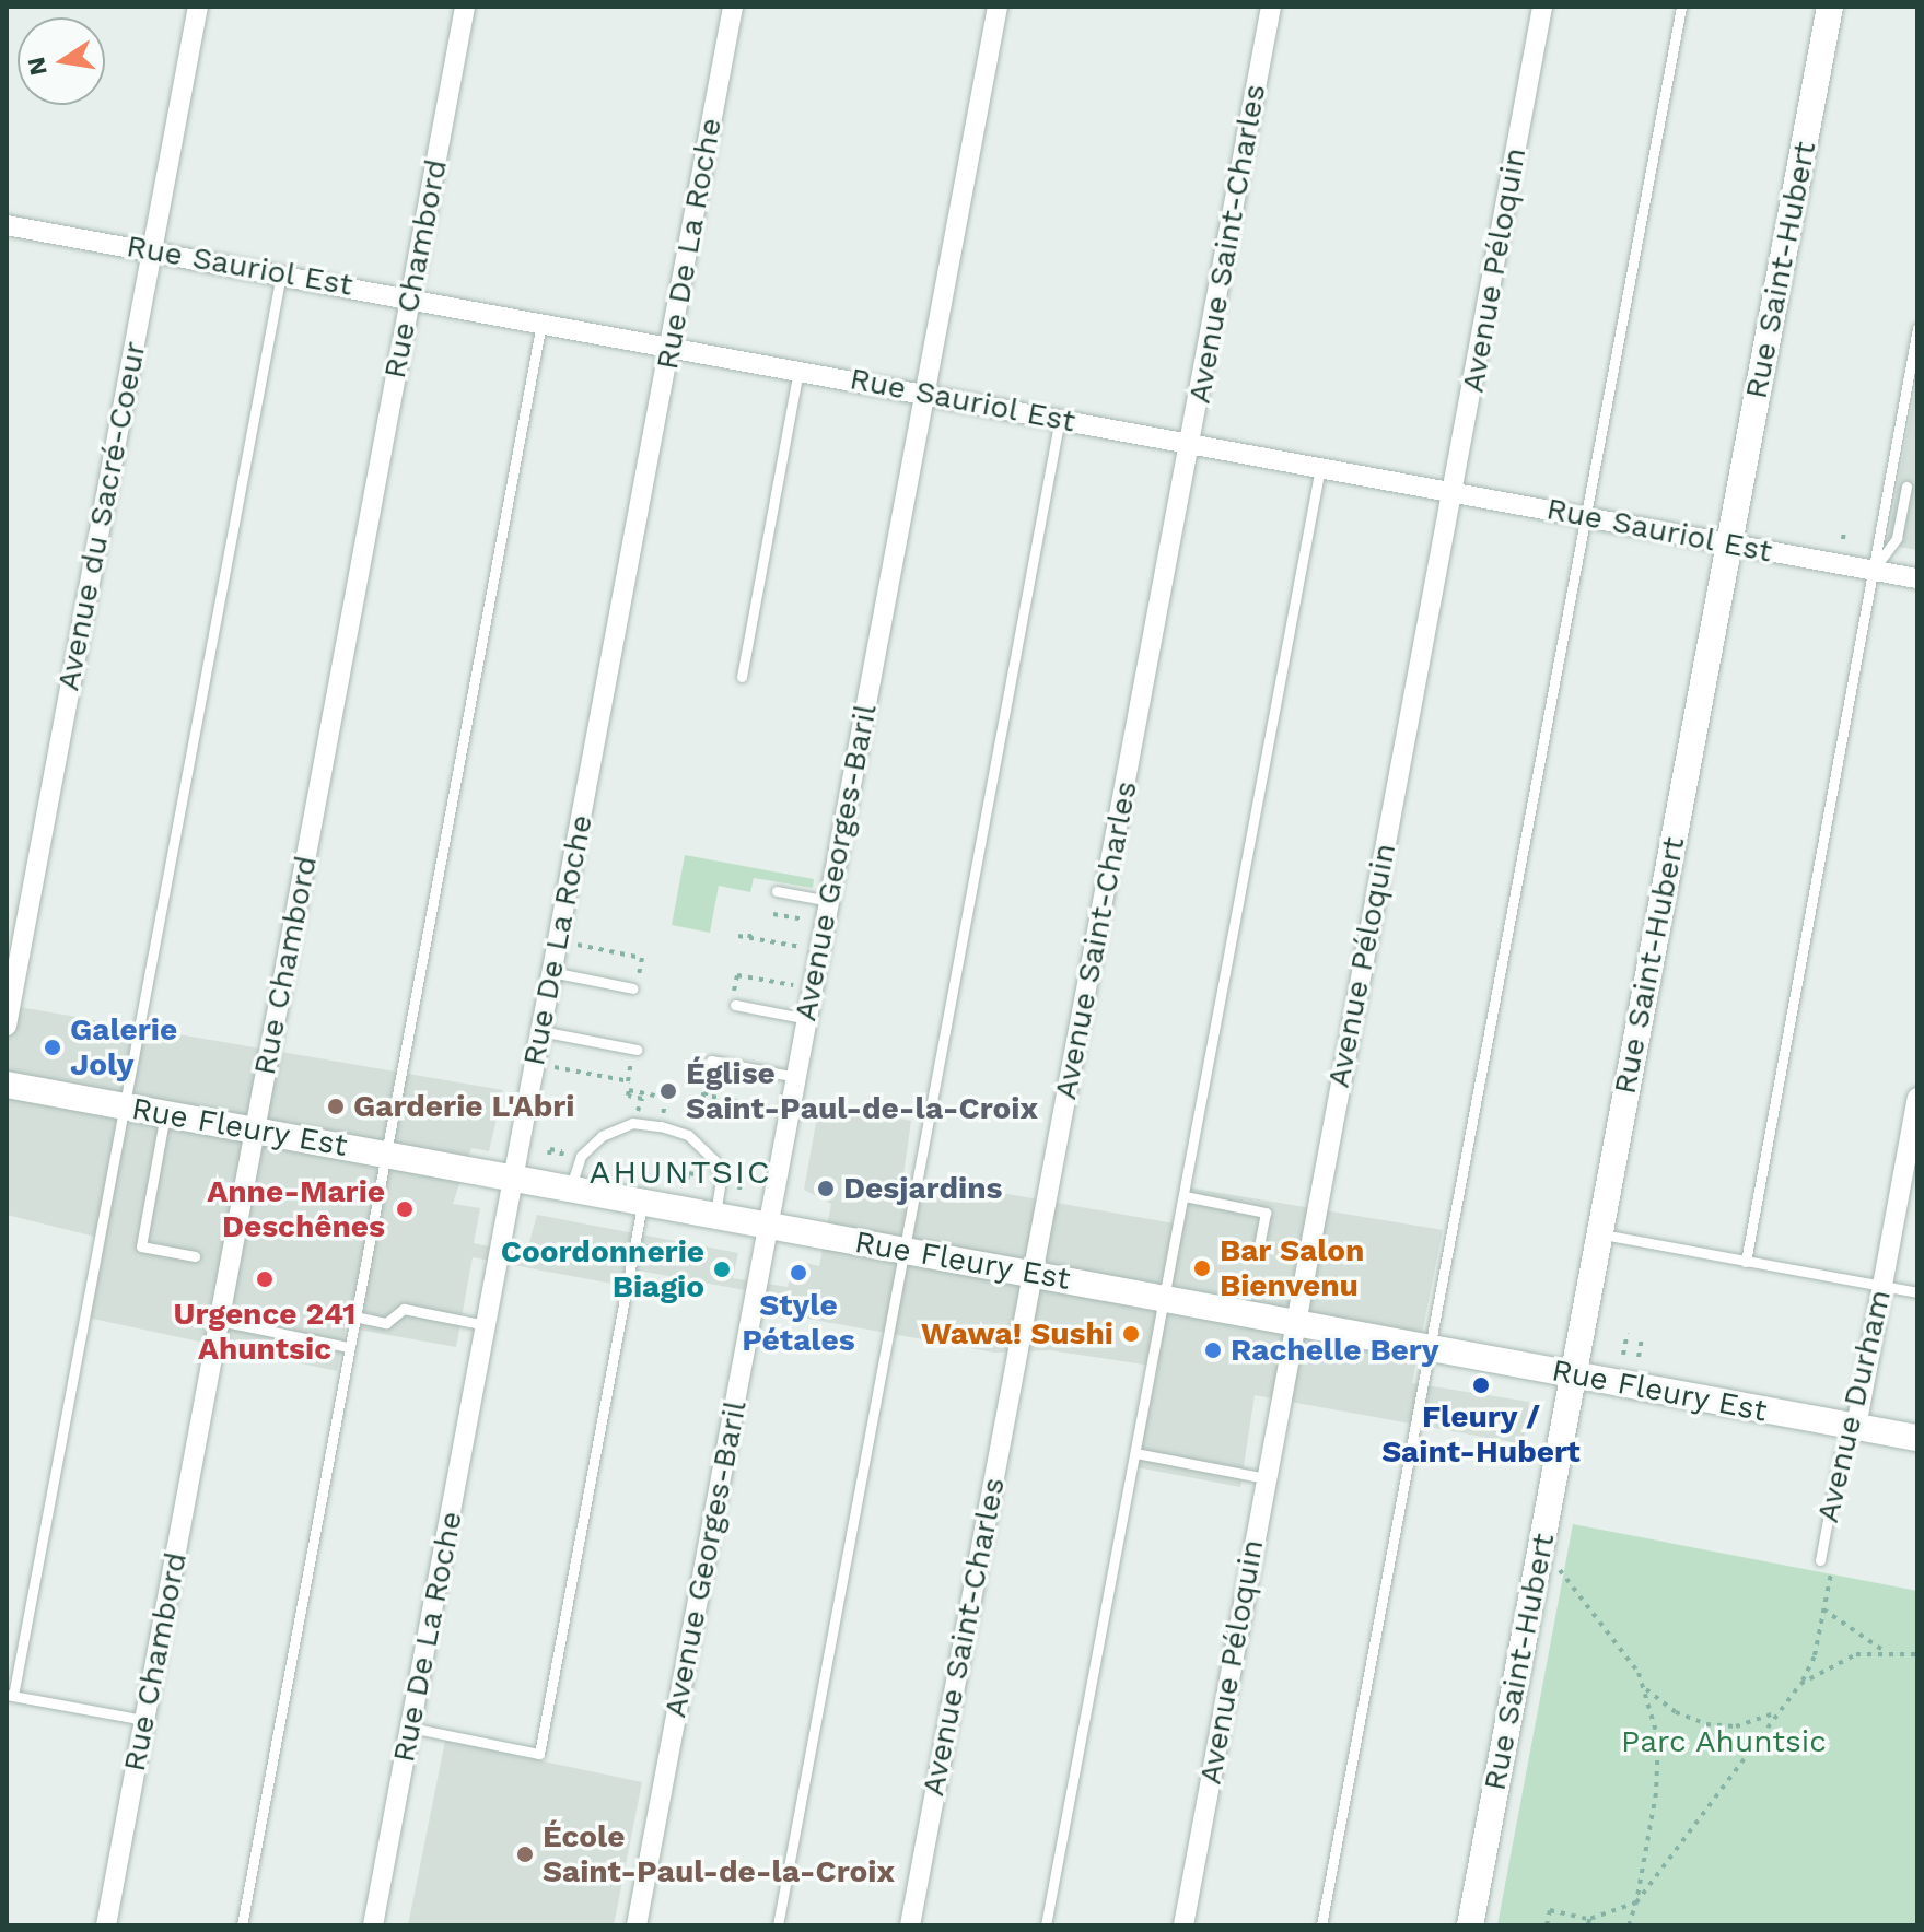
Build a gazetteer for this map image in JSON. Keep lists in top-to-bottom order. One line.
{"streets":{"street":["Rue De La Roche","Avenue Saint-Charles","Rue Sauriol Est","Rue Chambord","Avenue Péloquin","Rue Saint-Hubert","Avenue du Sacré-Coeur","Avenue Georges-Baril","Rue Fleury Est","Avenue Durham"]},"crossings":[["Rue De La Roche","Rue Sauriol Est"],["Rue De La Roche","Rue Fleury Est"],["Avenue Saint-Charles","Rue Sauriol Est"],["Avenue Saint-Charles","Rue Fleury Est"],["Rue Sauriol Est","Rue Chambord"],["Rue Sauriol Est","Avenue Péloquin"],["Rue Sauriol Est","Rue Saint-Hubert"],["Rue Sauriol Est","Avenue du Sacré-Coeur"],["Rue Sauriol Est","Avenue Georges-Baril"],["Rue Chambord","Rue Fleury Est"],["Avenue Péloquin","Rue Fleury Est"],["Rue Saint-Hubert","Rue Fleury Est"],["Avenue Georges-Baril","Rue Fleury Est"],["Rue Fleury Est","Avenue Durham"]],"districts":["AHUNTSIC"],"parks":["Parc Ahuntsic"],"places":["Galerie Joly","Église Saint-Paul-de-la-Croix","Garderie L'Abri","Desjardins","Anne-Marie Deschênes","Bar Salon Bienvenu","Coordonnerie Biagio","Style Pétales","Urgence 241 Ahuntsic","Wawa! Sushi","Rachelle Bery","Fleury / Saint-Hubert","École Saint-Paul-de-la-Croix"],"north":"left"}
